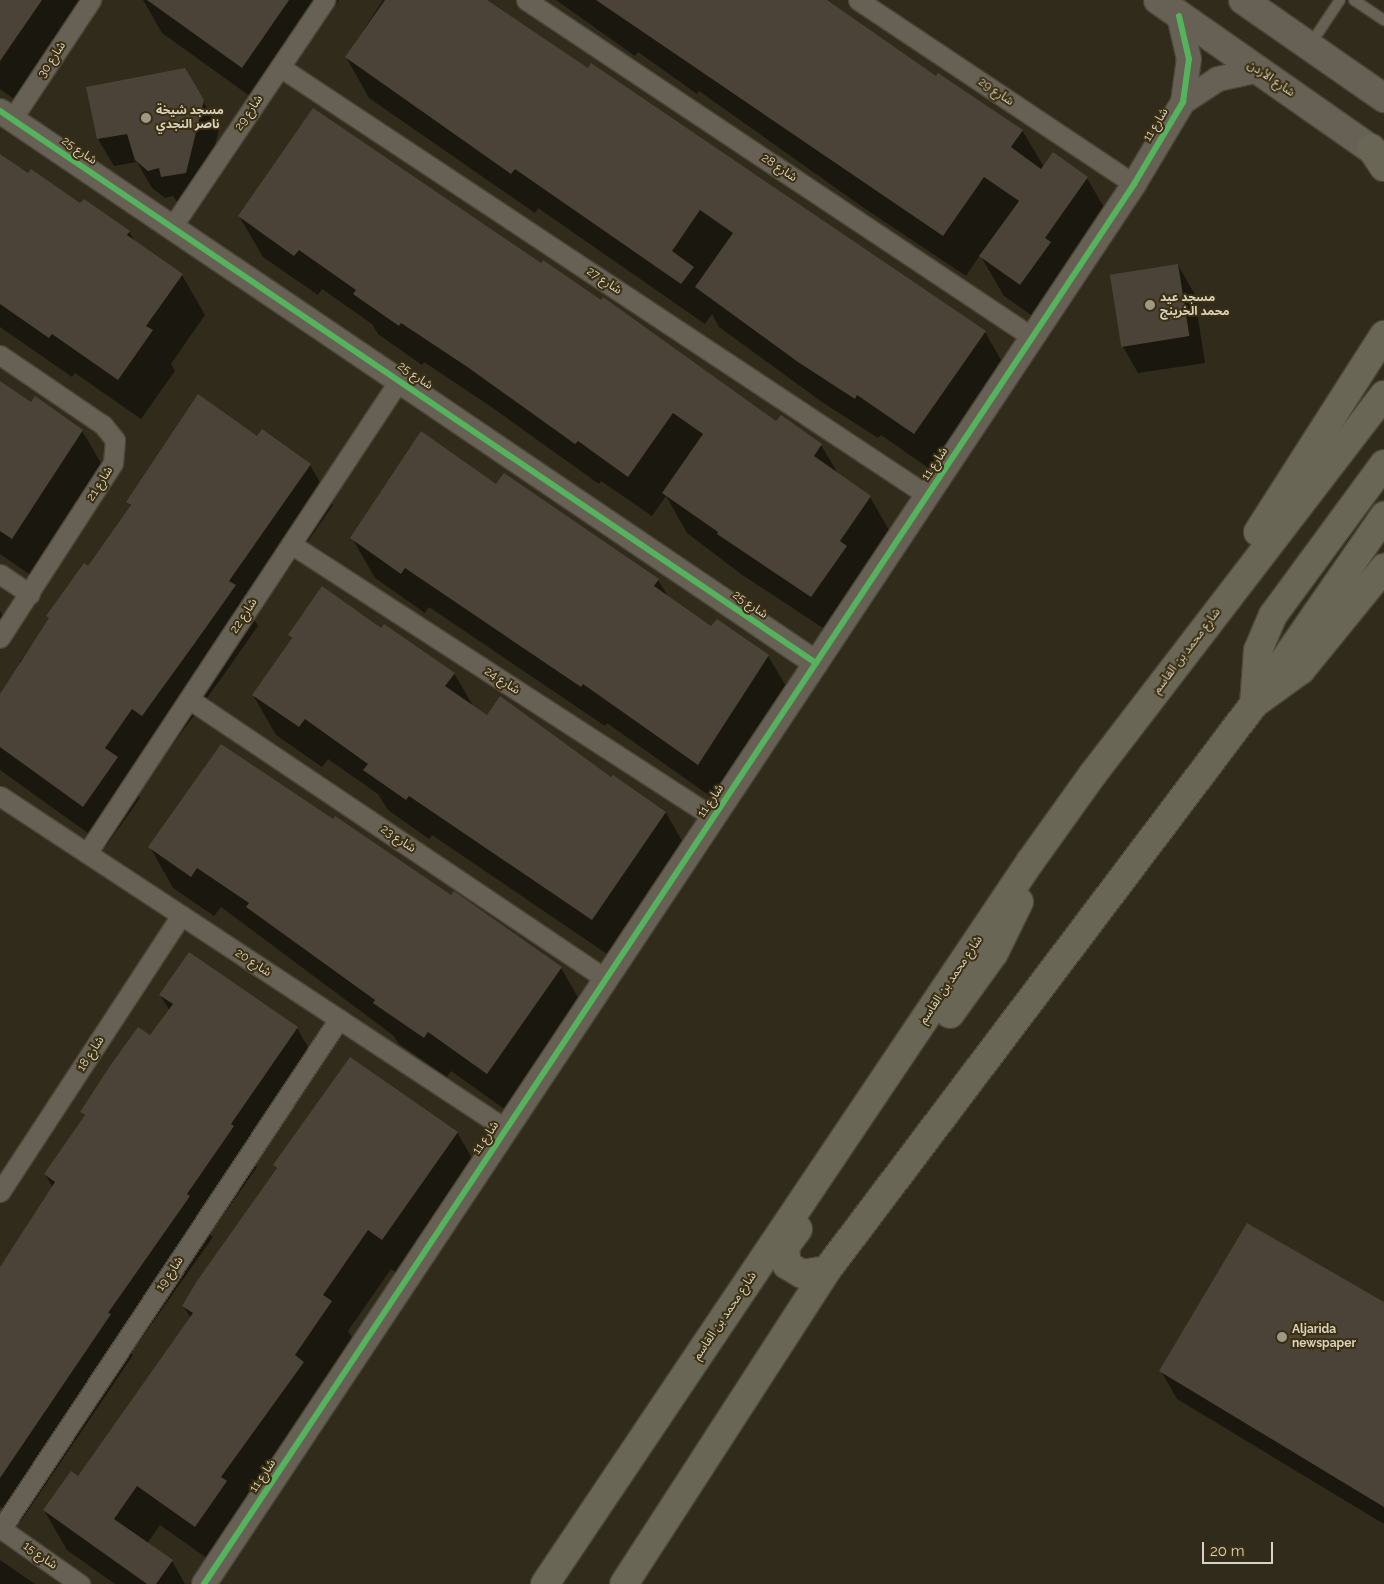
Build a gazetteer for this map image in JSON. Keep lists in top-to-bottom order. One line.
{"streets":{"main road":["شارع الأردن","شارع محمد بن القاسم"],"street":["شارع 30","شارع 29","شارع 11","شارع 25","شارع 28","شارع 27","شارع 21","شارع 22","شارع 24","شارع 23","شارع 20","شارع 18","شارع 19","شارع 15"]},"crossings":[["شارع 30","شارع 25"],["شارع الأردن","شارع 11"],["شارع 29","شارع 11"],["شارع 29","شارع 25"],["شارع 29","شارع 27"],["شارع 11","شارع 25"],["شارع 11","شارع 28"],["شارع 11","شارع 27"],["شارع 11","شارع 24"],["شارع 11","شارع 23"],["شارع 11","شارع 20"],["شارع 25","شارع 22"],["شارع 22","شارع 24"],["شارع 22","شارع 23"],["شارع 22","شارع 20"],["شارع 20","شارع 18"],["شارع 20","شارع 19"],["شارع 19","شارع 15"]],"places":["مسجد شيخة ناصر النجدي","مسجد عيد محمد الخرينج","Aljarida newspaper"],"scale_bar":"20 m"}
